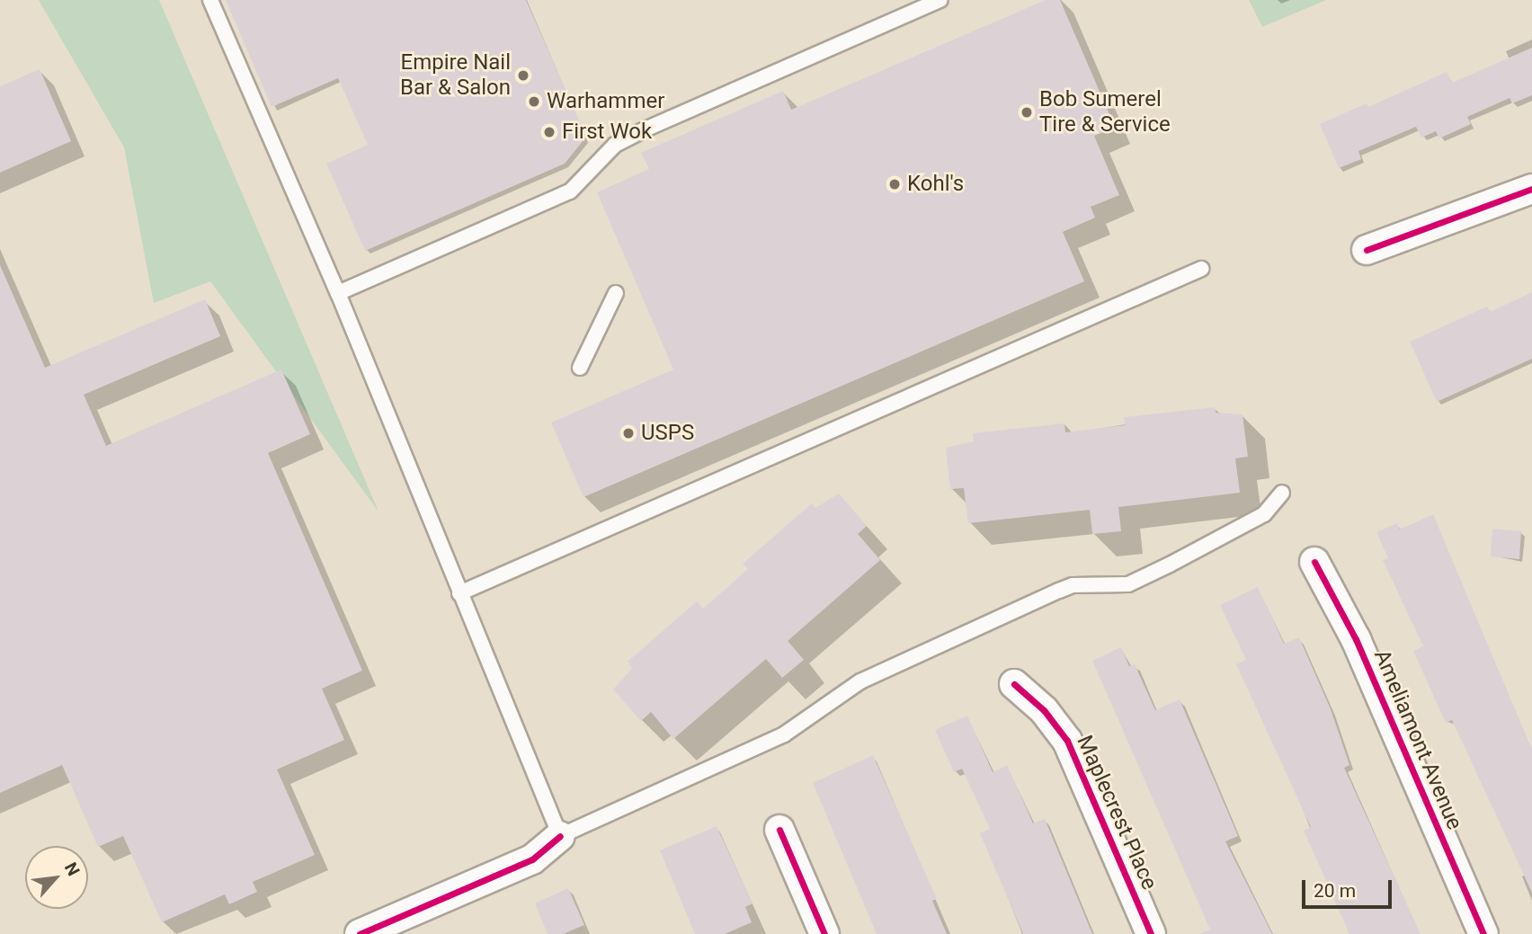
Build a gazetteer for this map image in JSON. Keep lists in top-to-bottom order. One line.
{"streets":{"street":["Ameliamont Avenue","Maplecrest Place"]},"places":["Empire Nail Bar & Salon","Warhammer","Bob Sumerel Tire & Service","First Wok","Kohl's","USPS"],"scale_bar":"20 m","north":"top right"}
